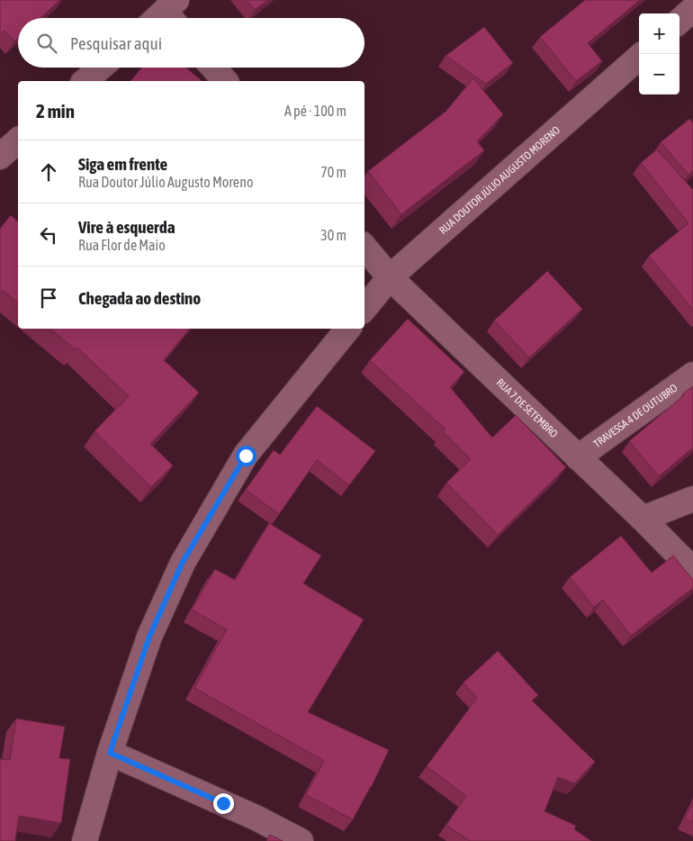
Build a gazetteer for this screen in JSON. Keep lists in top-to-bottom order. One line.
{"streets":{"street":["RUA DOUTOR JÚLIO AUGUSTO MORENO","RUA 7 DE SETEMBRO","TRAVESSA 4 DE OUTUBRO"]},"crossings":[["RUA DOUTOR JÚLIO AUGUSTO MORENO","RUA 7 DE SETEMBRO"],["RUA 7 DE SETEMBRO","TRAVESSA 4 DE OUTUBRO"]],"page":{"map_buttons":["+","−"],"search":"Pesquisar aqui","heading":["2 min","A pé · 100 m"],"list":[["Siga em frente","Rua Doutor Júlio Augusto Moreno","70 m"],["Vire à esquerda","Rua Flor de Maio","30 m"],"Chegada ao destino"]}}
